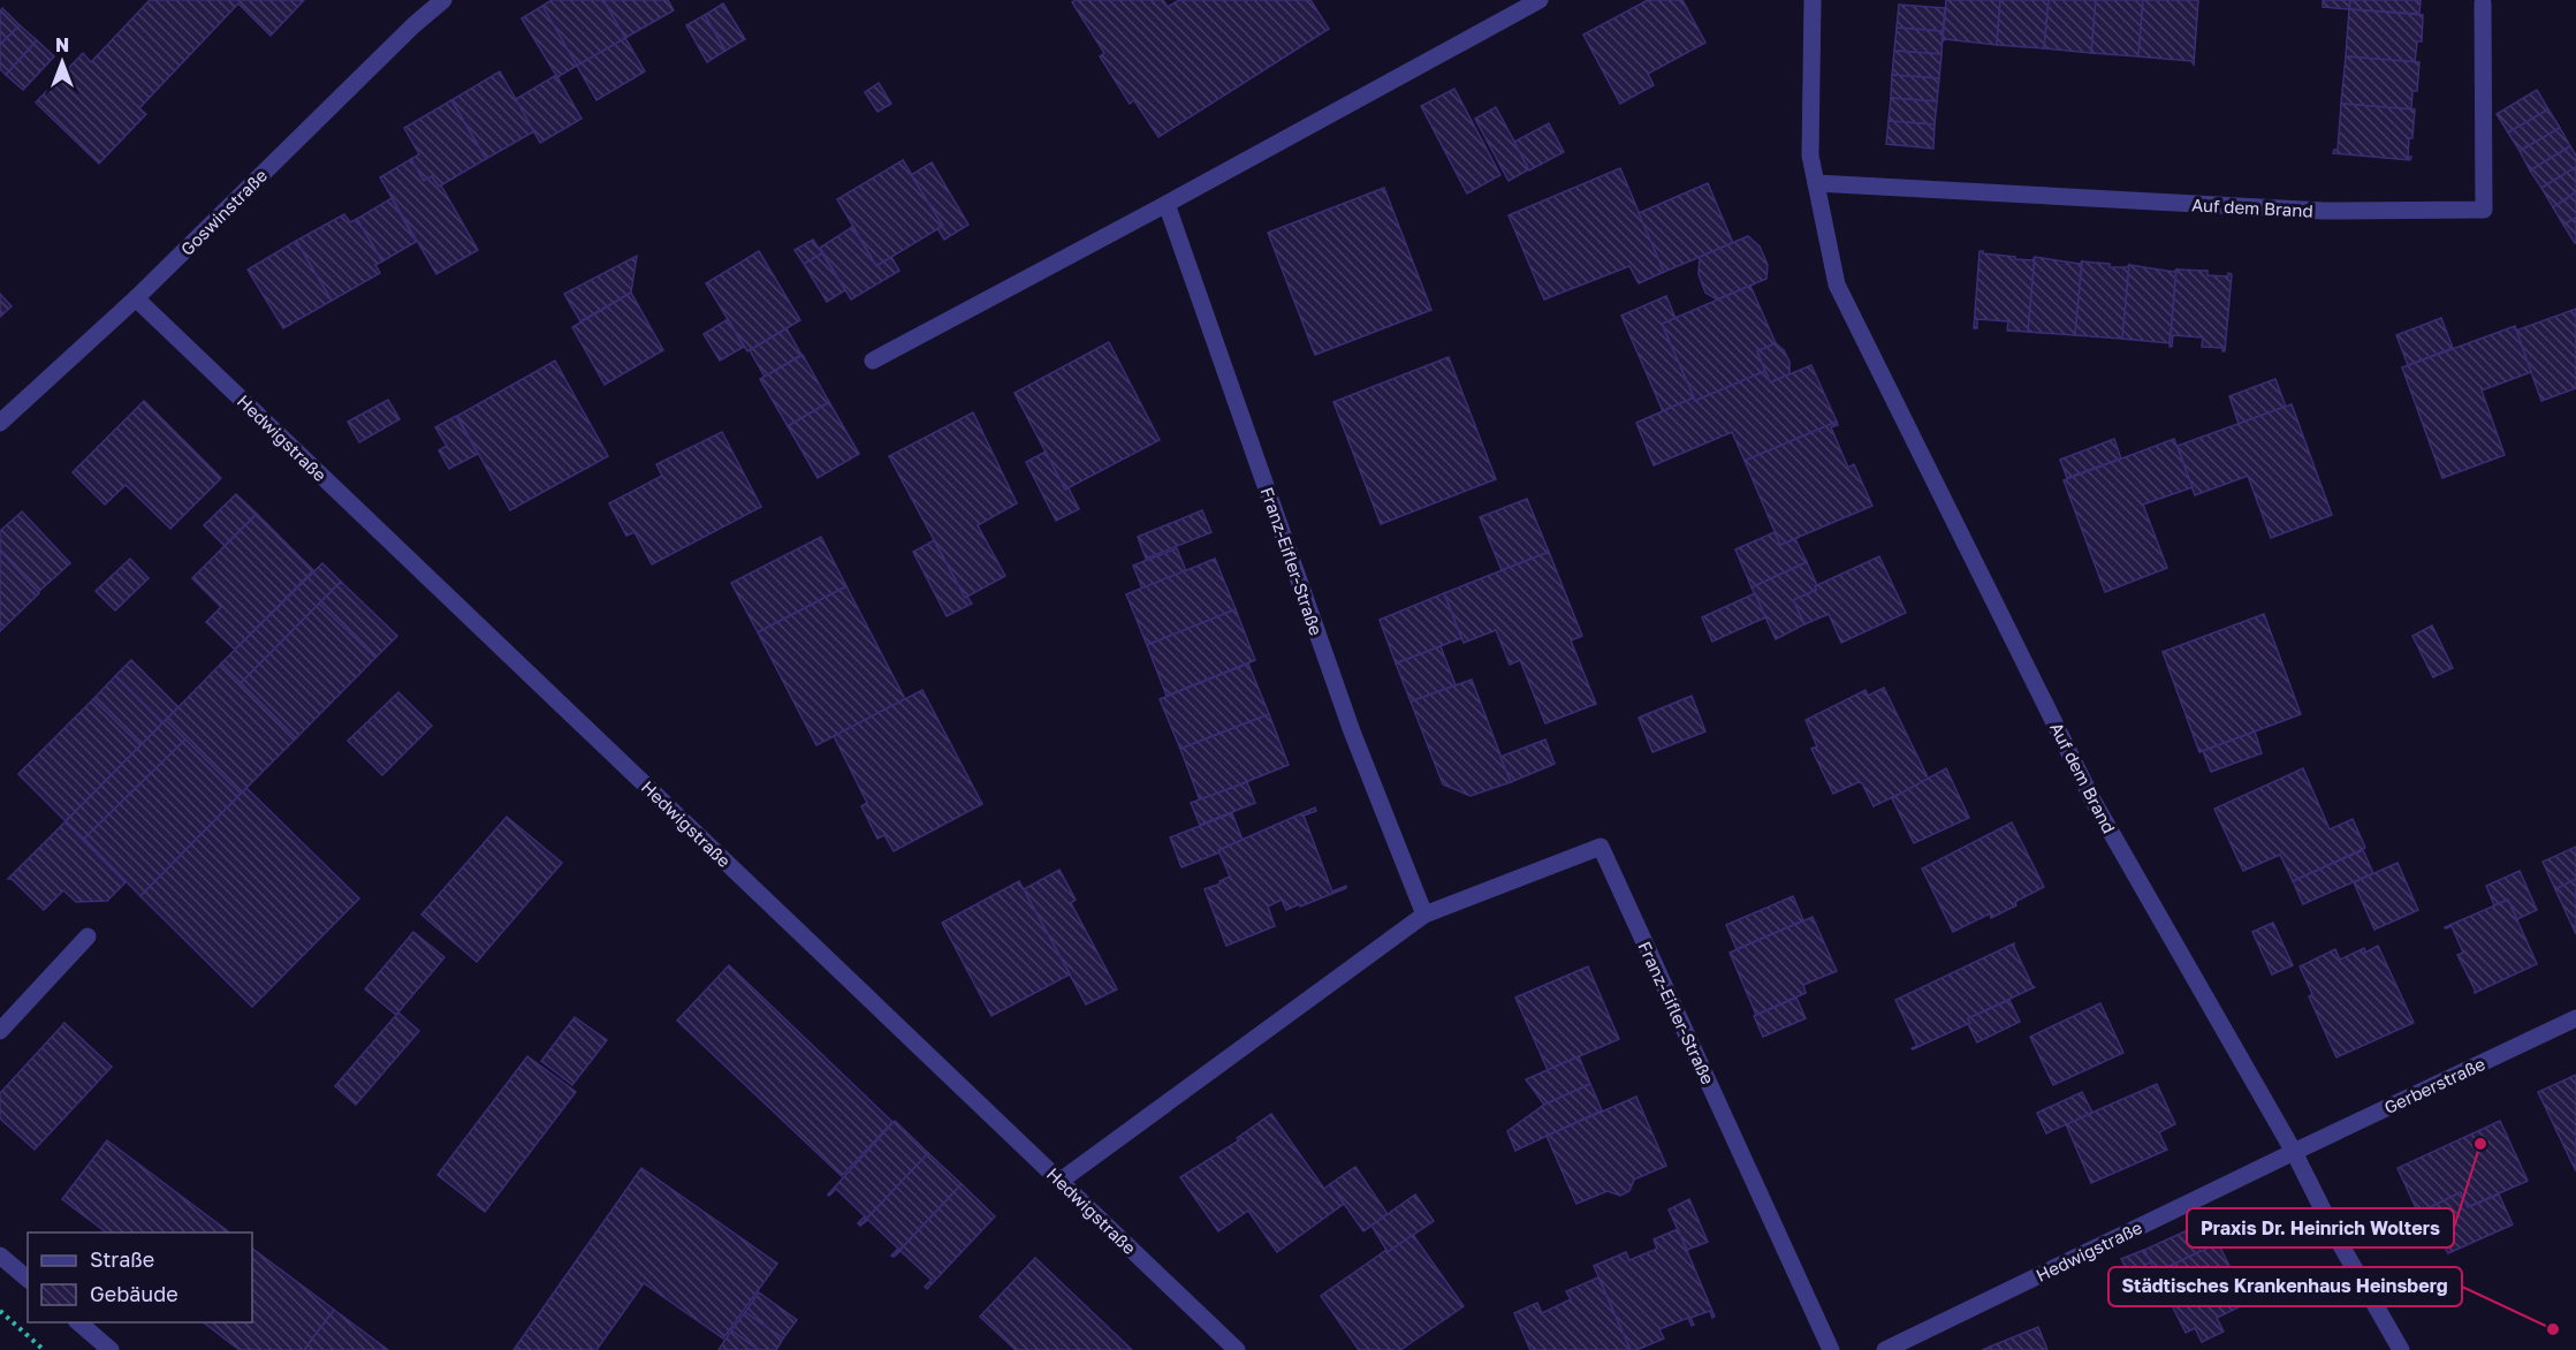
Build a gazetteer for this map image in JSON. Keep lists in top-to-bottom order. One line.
{"streets":{"street":["Auf dem Brand","Goswinstraße","Hedwigstraße","Franz-Eifler-Straße","Gerberstraße"]},"crossings":[["Auf dem Brand","Hedwigstraße"],["Auf dem Brand","Gerberstraße"],["Goswinstraße","Hedwigstraße"],["Hedwigstraße","Franz-Eifler-Straße"],["Hedwigstraße","Gerberstraße"]],"places":["Praxis Dr. Heinrich Wolters","Städtisches Krankenhaus Heinsberg"],"legend":["Straße","Gebäude"],"north":"top"}
